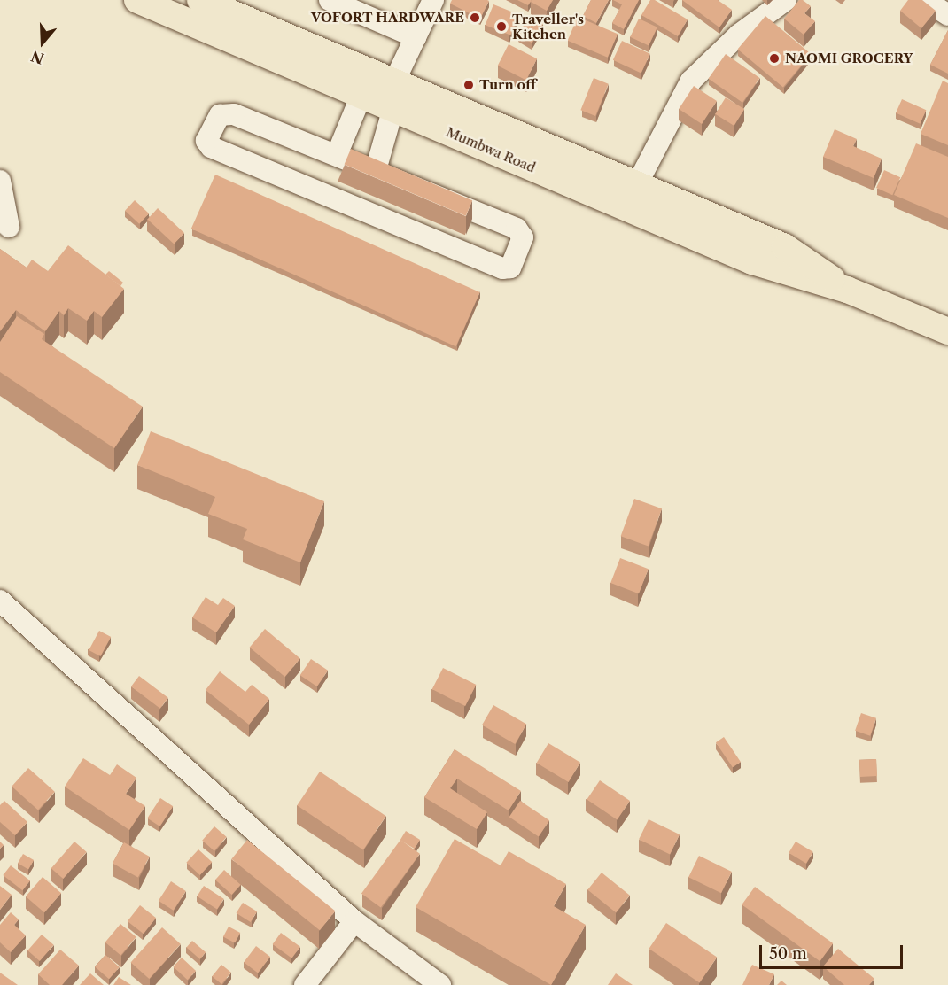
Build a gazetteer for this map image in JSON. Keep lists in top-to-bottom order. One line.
{"streets":{"main road":["Mumbwa Road"]},"places":["VOFORT HARDWARE","Traveller's Kitchen","NAOMI GROCERY","Turn off"],"scale_bar":"50 m","north":"bottom"}
